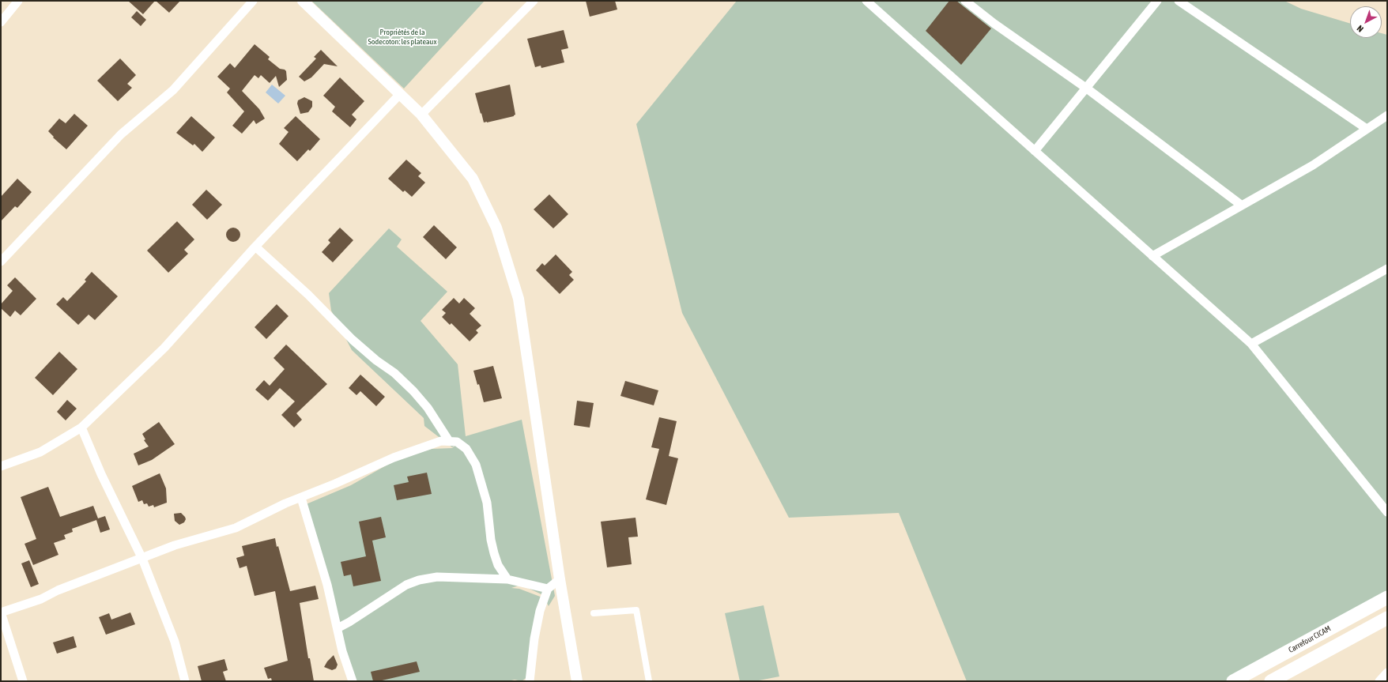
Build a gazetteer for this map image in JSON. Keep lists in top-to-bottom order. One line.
{"streets":{"main road":["Carrefour CICAM"]},"parks":["Propriétés de la Sodecoton: les plateaux"],"north":"bottom left"}
